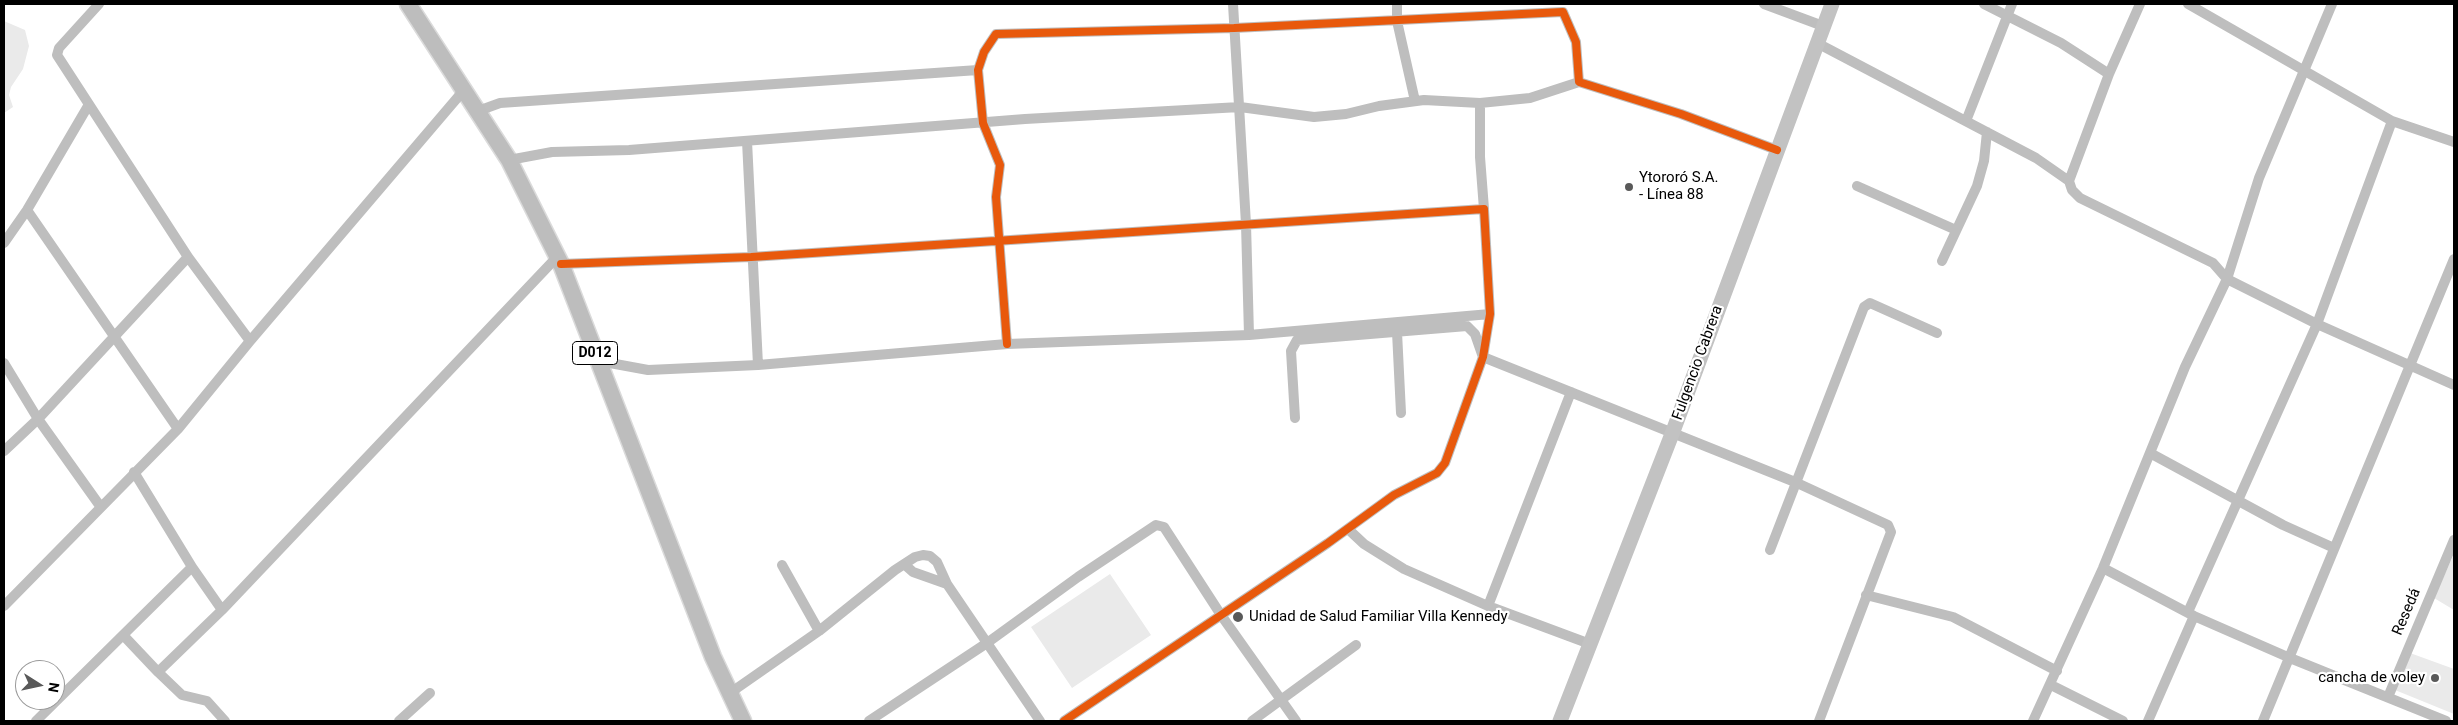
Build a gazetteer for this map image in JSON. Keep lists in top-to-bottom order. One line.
{"streets":{"main road":["D012","Fulgencio Cabrera"],"street":["Resedá"]},"places":["Ytororó S.A. - Línea 88","Unidad de Salud Familiar Villa Kennedy","cancha de voley"],"north":"right"}
